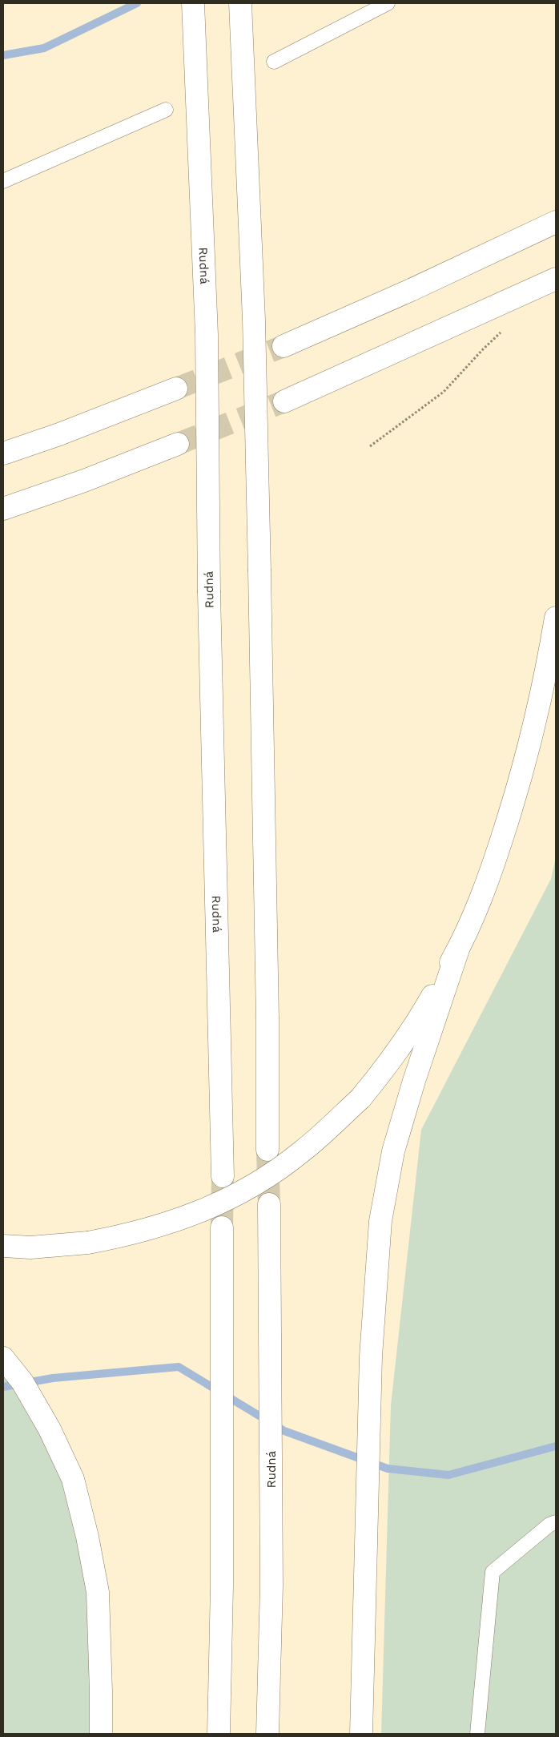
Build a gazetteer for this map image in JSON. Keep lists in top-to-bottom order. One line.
{"streets":{"highway":["Rudná"]}}
